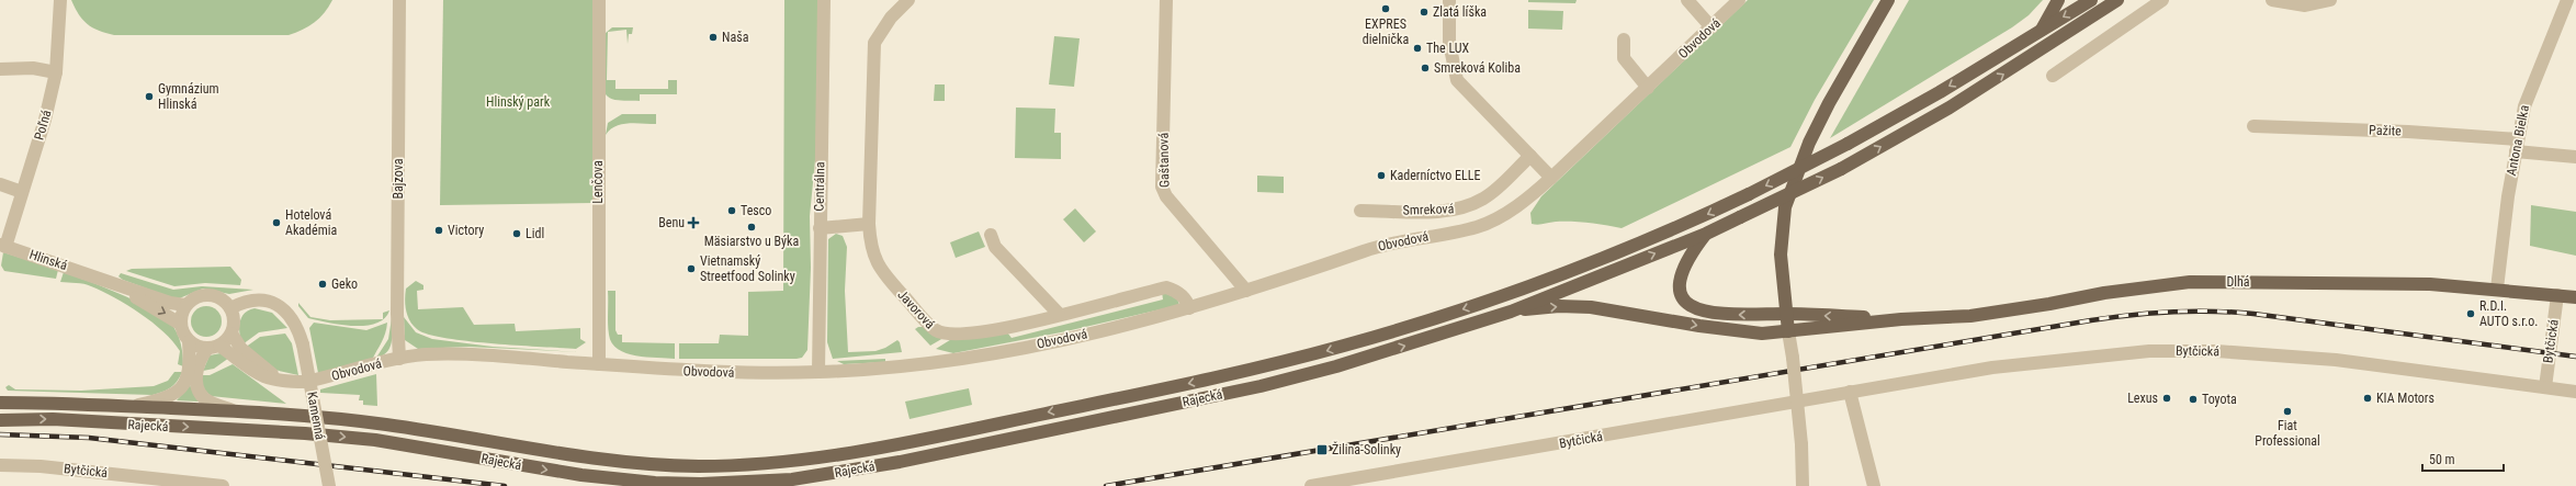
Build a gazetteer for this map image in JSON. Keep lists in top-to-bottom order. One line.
{"streets":{"main road":["Dlhá","Rajecká"],"street":["Obvodová","Poľná","Pažite","Antona Bielka","Gaštanová","Bajzova","Lenčova","Centrálna","Smreková","Hlinská","Javorová","Bytčická","Kamenná"]},"crossings":[["Obvodová","Gaštanová"],["Obvodová","Bajzova"],["Obvodová","Lenčova"],["Obvodová","Centrálna"],["Obvodová","Hlinská"],["Obvodová","Javorová"],["Obvodová","Kamenná"],["Poľná","Hlinská"],["Pažite","Antona Bielka"],["Antona Bielka","Dlhá"],["Hlinská","Kamenná"],["Dlhá","Bytčická"]],"parks":["Hlinský park"],"places":{"other":["EXPRES dielnička","Zlatá líška","Naša","The LUX","Smreková Koliba","Gymnázium Hlinská","Kaderníctvo ELLE","Tesco","Hotelová Akadémia","Mäsiarstvo u Býka","Victory","Lidl","Vietnamský Streetfood Solinky","Geko","R.D.I. AUTO s.r.o.","Lexus","KIA Motors","Toyota","Fiat Professional"],"health":["Benu"],"transit":["Žilina-Solinky"]},"scale_bar":"50 m"}
